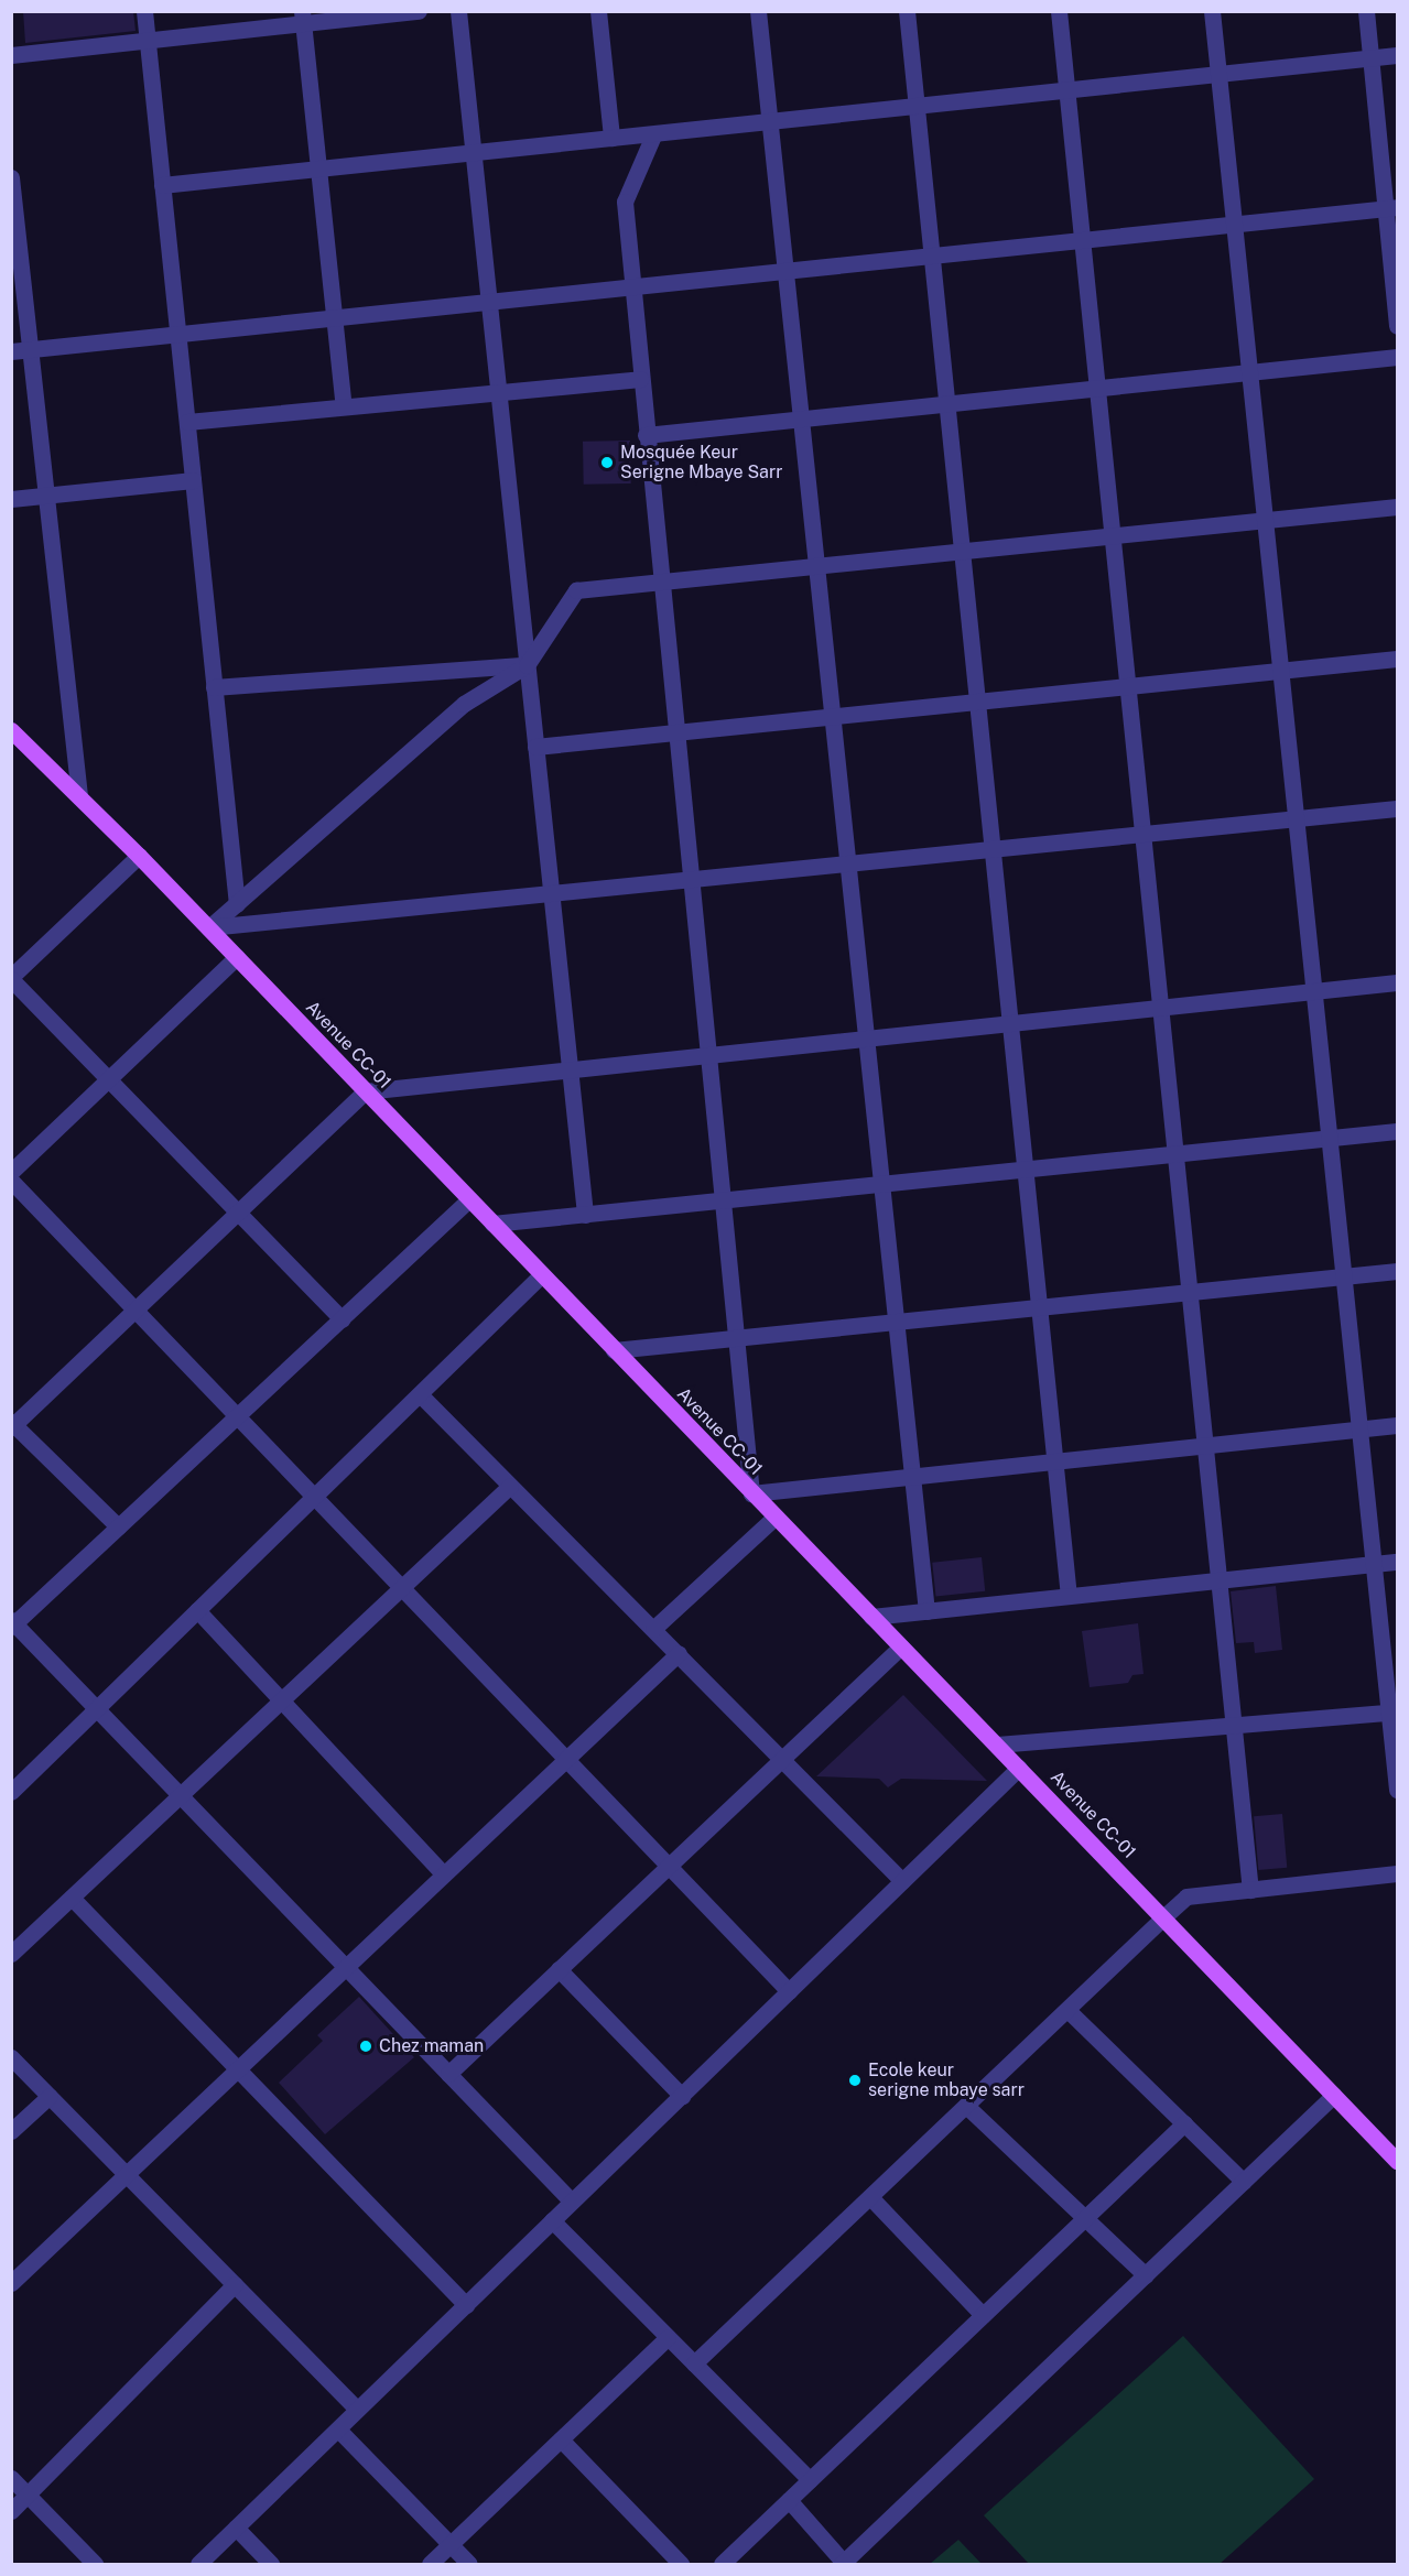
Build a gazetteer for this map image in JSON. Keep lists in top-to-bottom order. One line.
{"streets":{"main road":["Avenue CC-01"]},"places":["Mosquée Keur Serigne Mbaye Sarr","Chez maman","Ecole keur serigne mbaye sarr"]}
